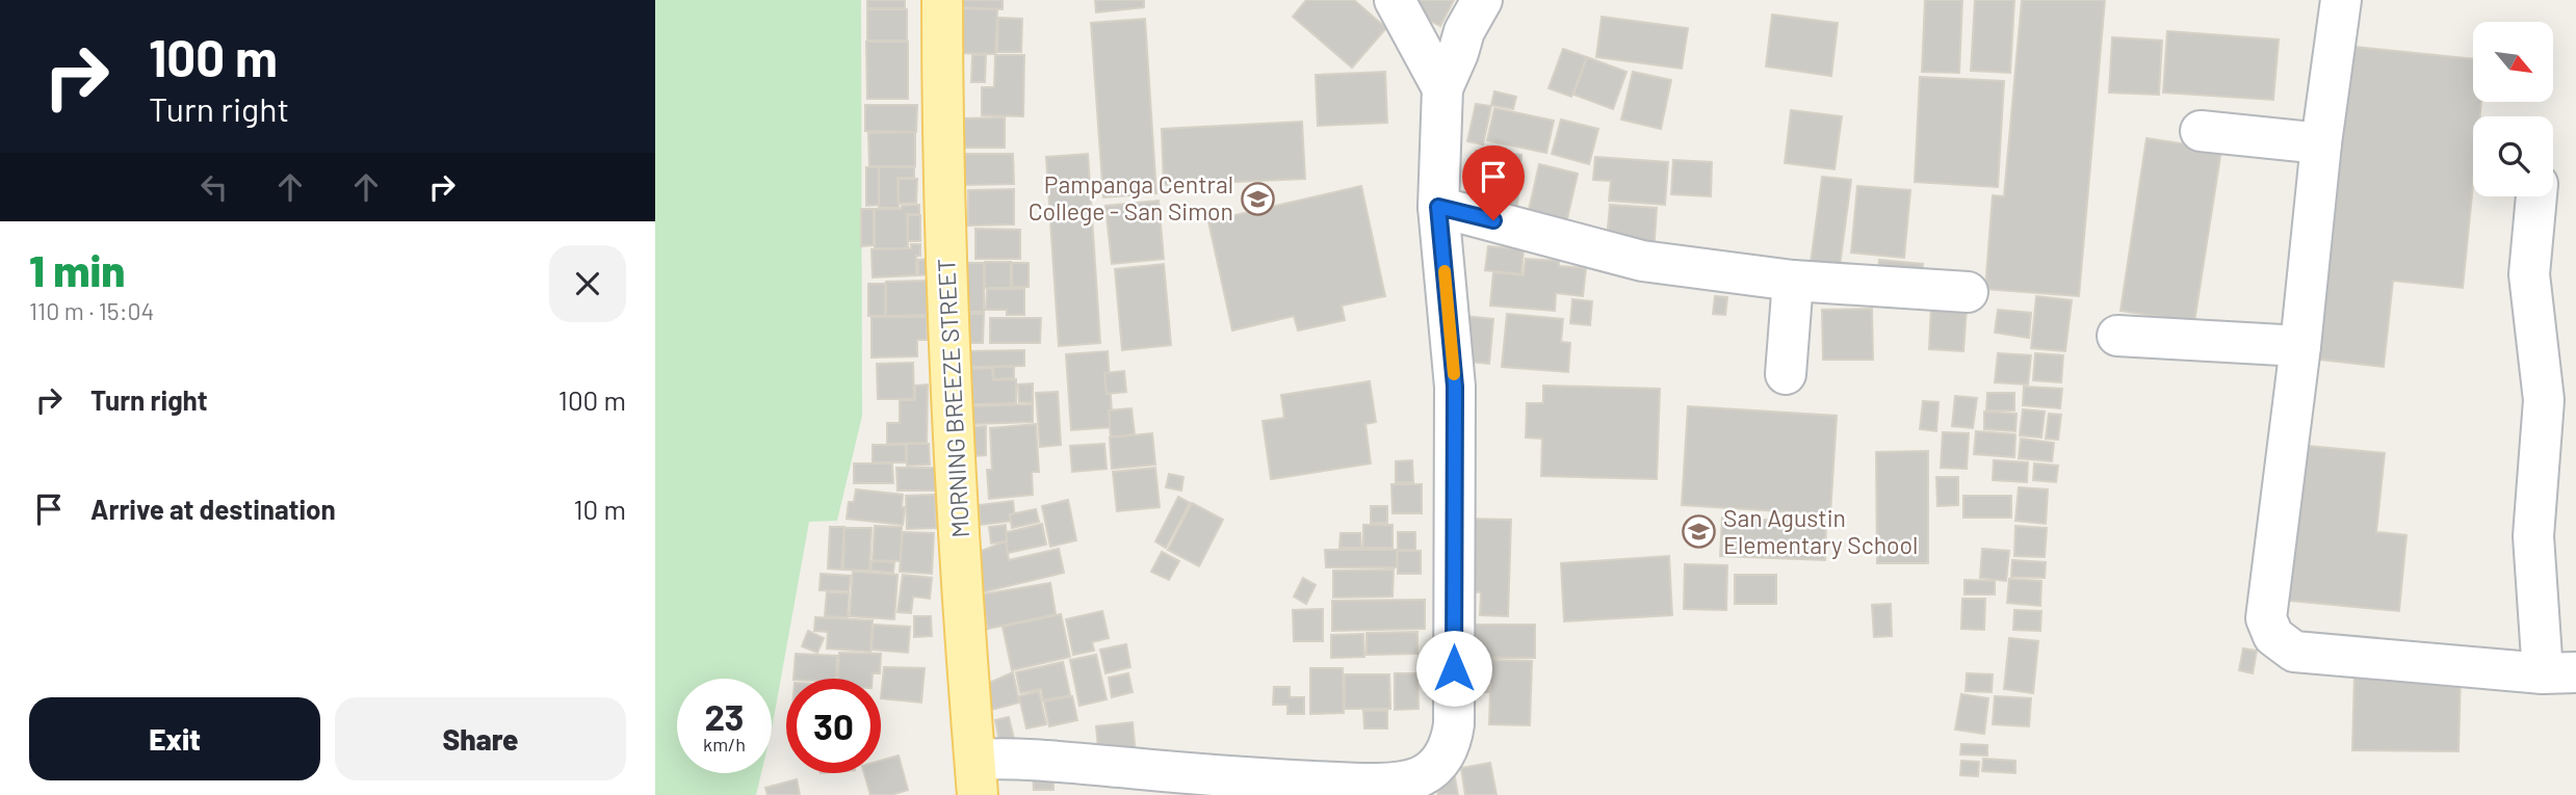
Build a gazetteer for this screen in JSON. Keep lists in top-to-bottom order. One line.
{"streets":{"main road":["MORNING BREEZE STREET"]},"places":{"school or university":["Pampanga Central College - San Simon","San Agustin Elementary School"]},"north":"bottom right","page":{"turn":["100 m","Turn right"],"heading":["1 min","110 m · 15:04"],"list":[{"name":"Turn right","value":"100 m"},{"name":"Arrive at destination","value":"10 m"}],"speed":"23 km/h","limit":"30","buttons":["Exit","Share"]}}
